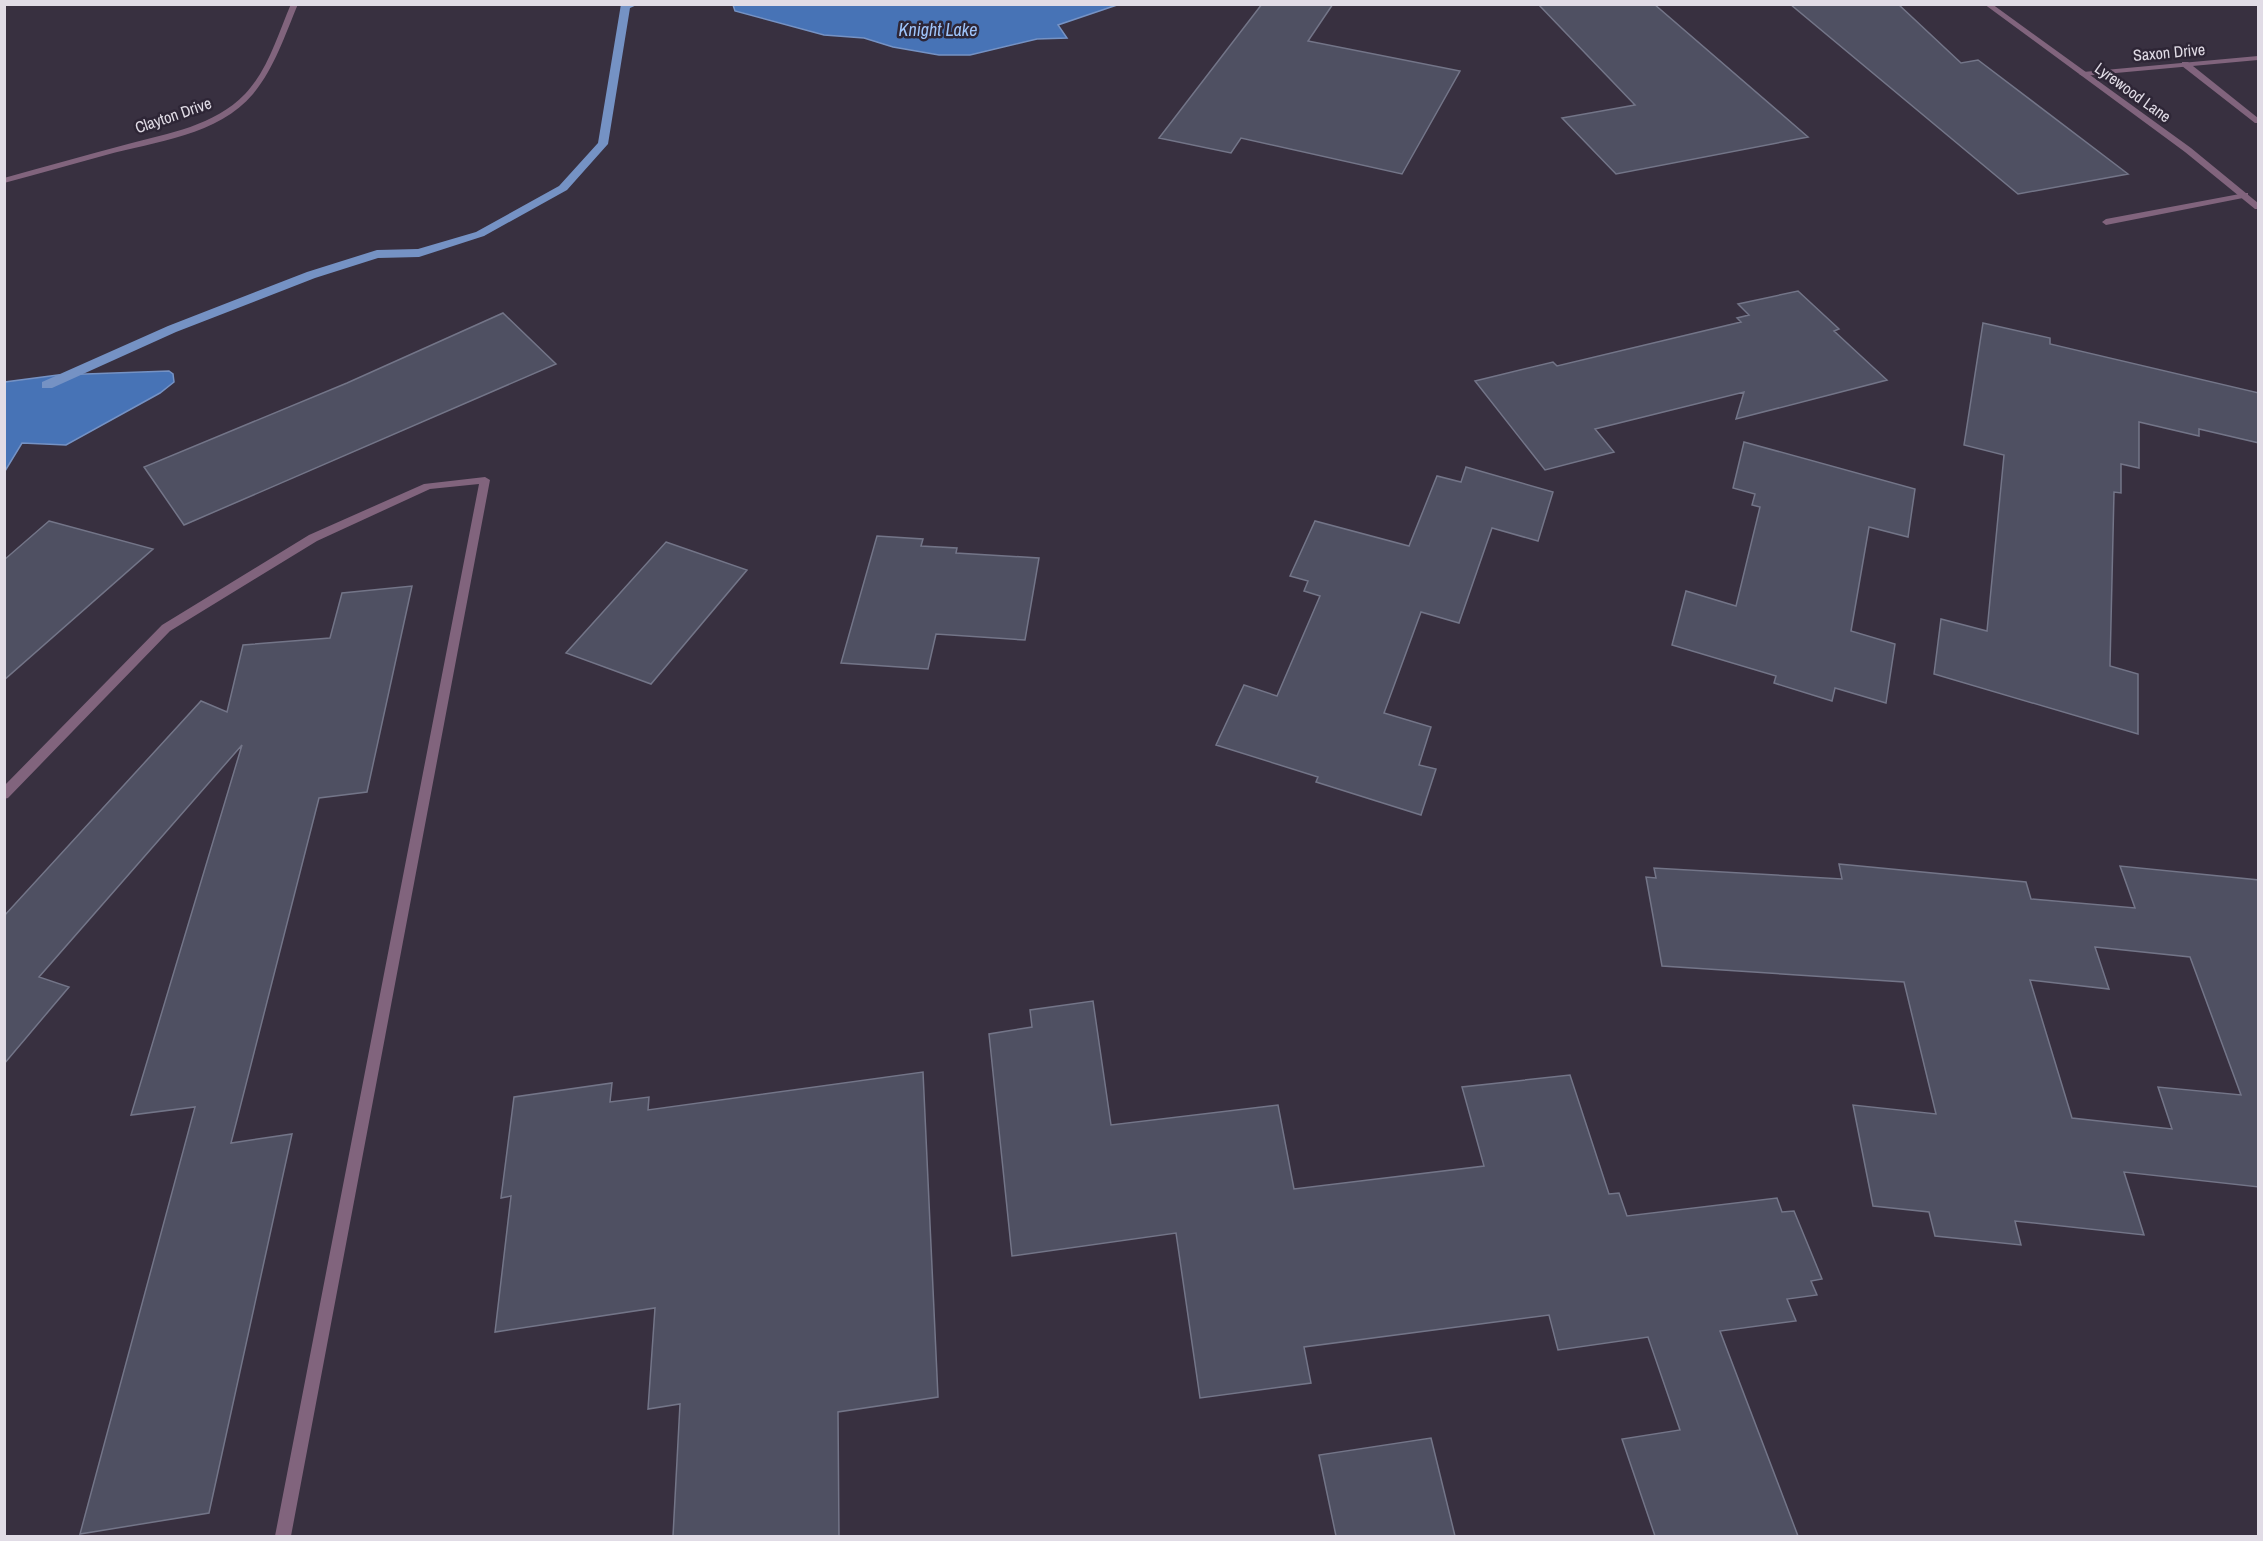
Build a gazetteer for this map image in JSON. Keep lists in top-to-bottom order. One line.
{"streets":{"street":["Saxon Drive","Lyrewood Lane","Clayton Drive"]},"crossings":[["Saxon Drive","Lyrewood Lane"]],"water":["Knight Lake"]}
